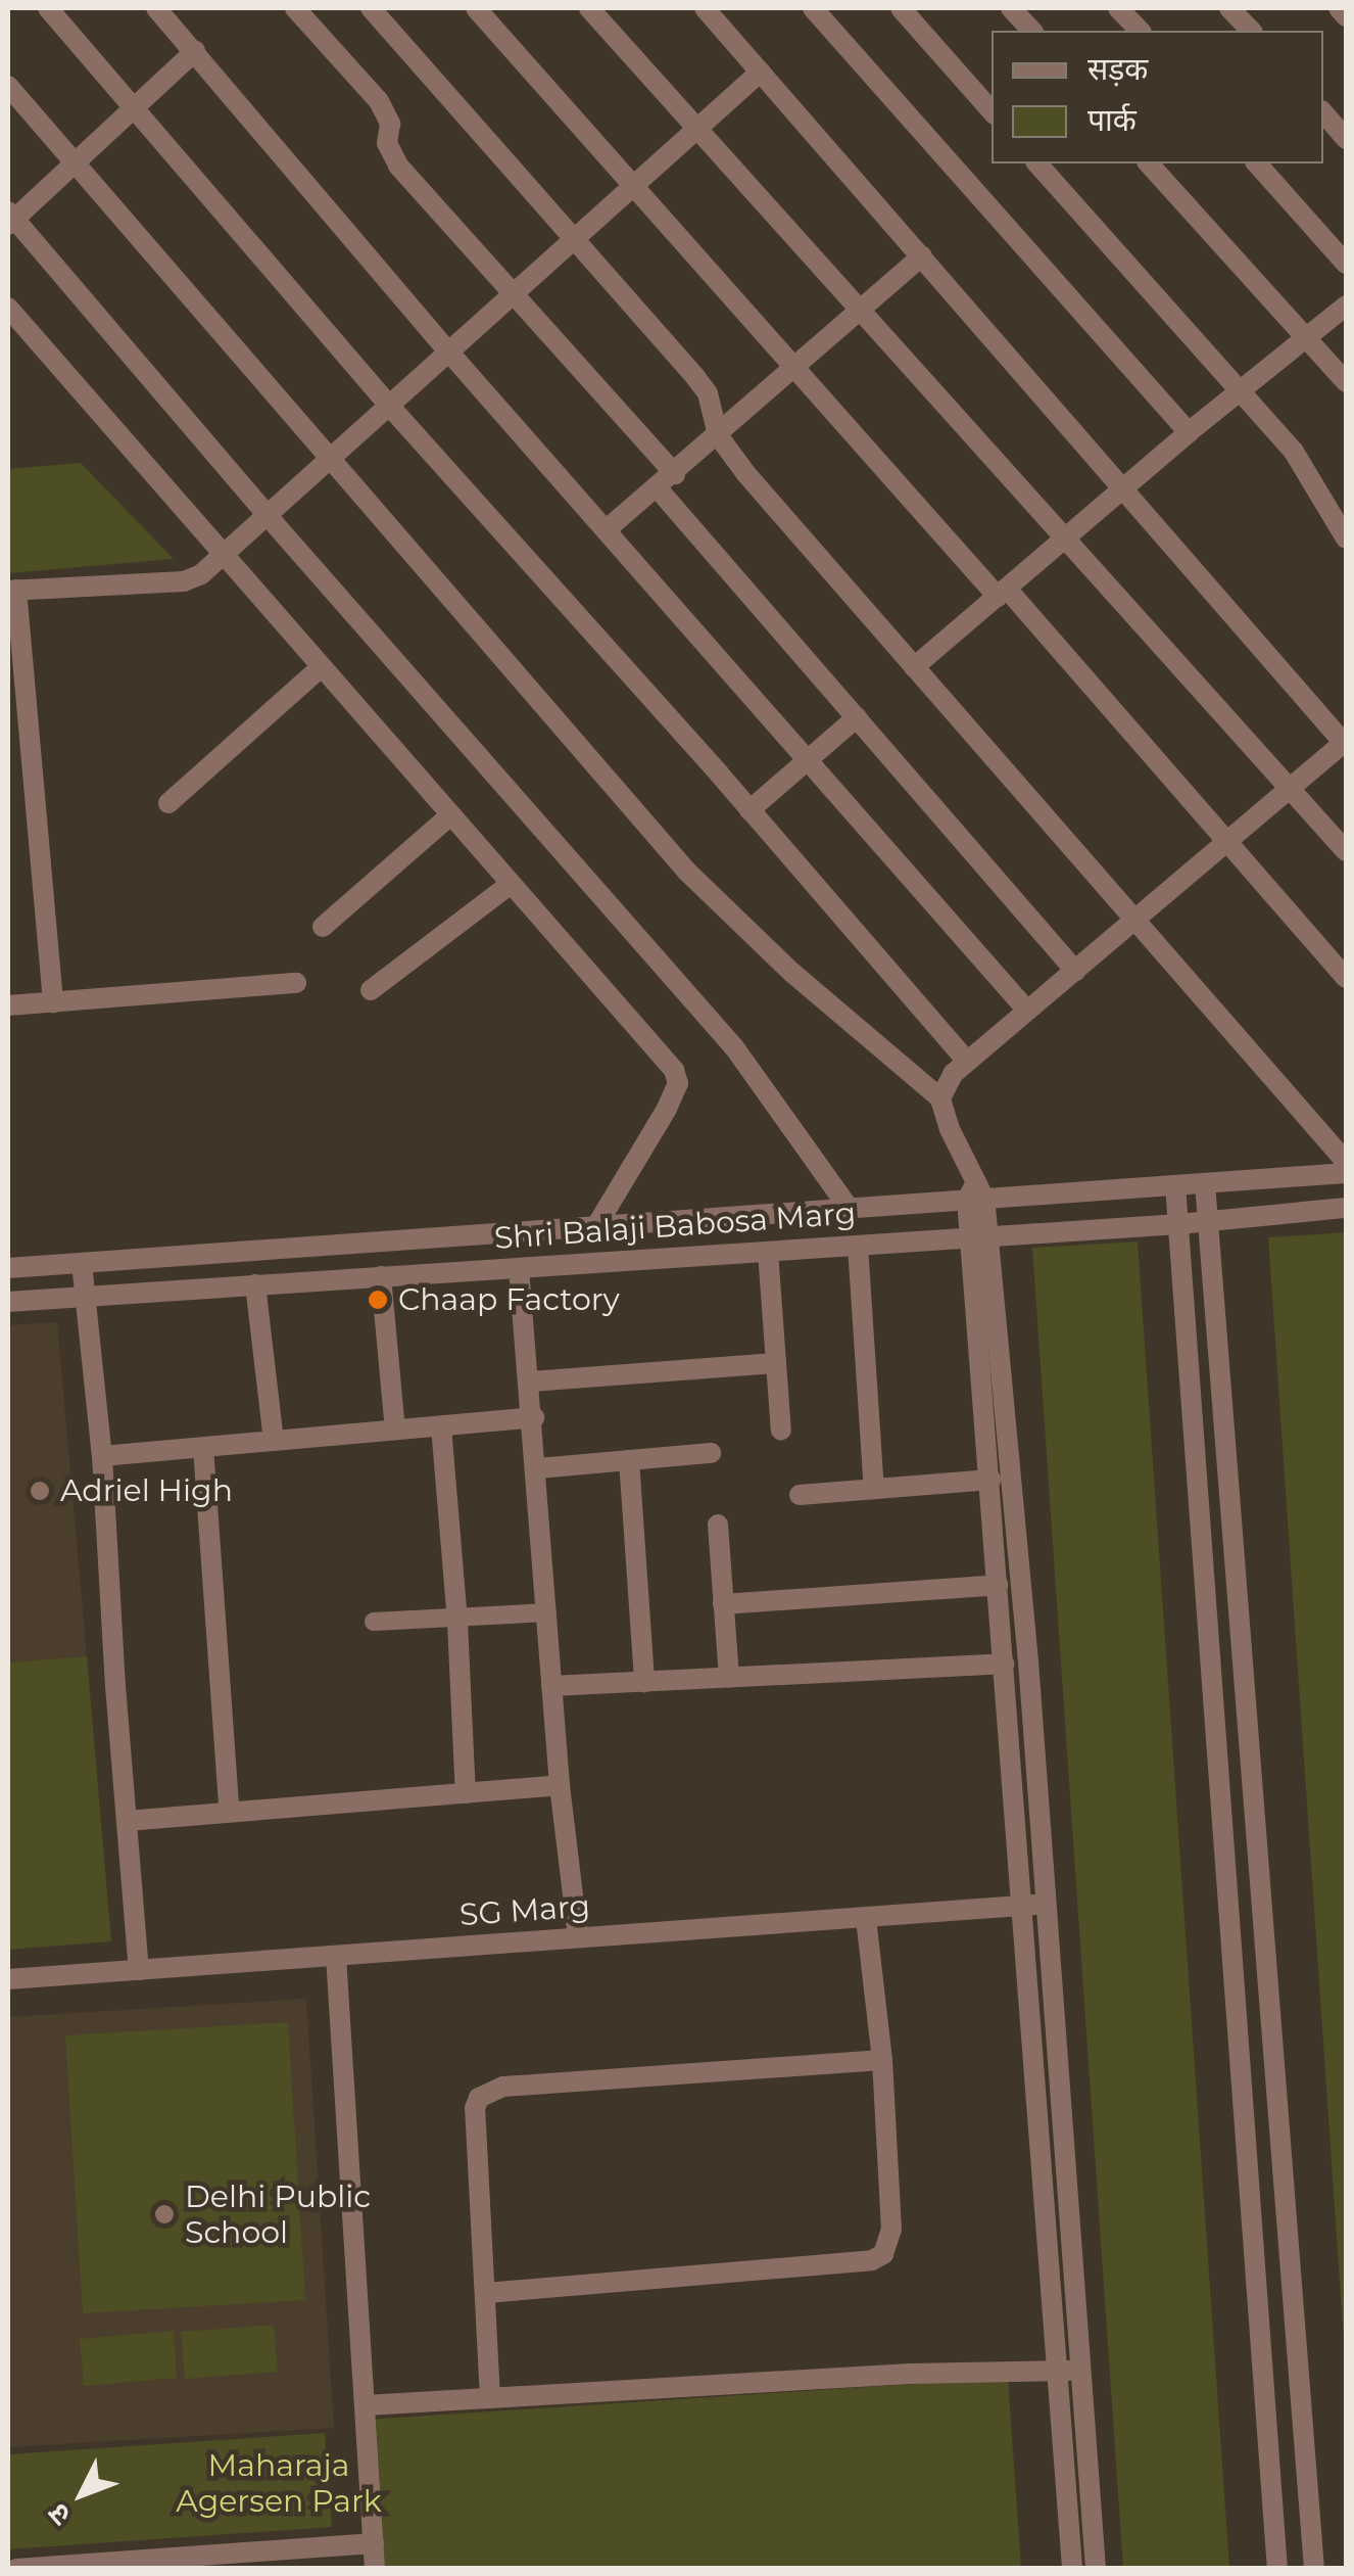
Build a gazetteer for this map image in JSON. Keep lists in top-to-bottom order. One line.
{"streets":{"street":["Shri Balaji Babosa Marg","SG Marg"]},"parks":["Maharaja Agersen Park"],"places":["Chaap Factory","Adriel High","Delhi Public School"],"legend":["सड़क","पार्क"],"north":"bottom left"}
